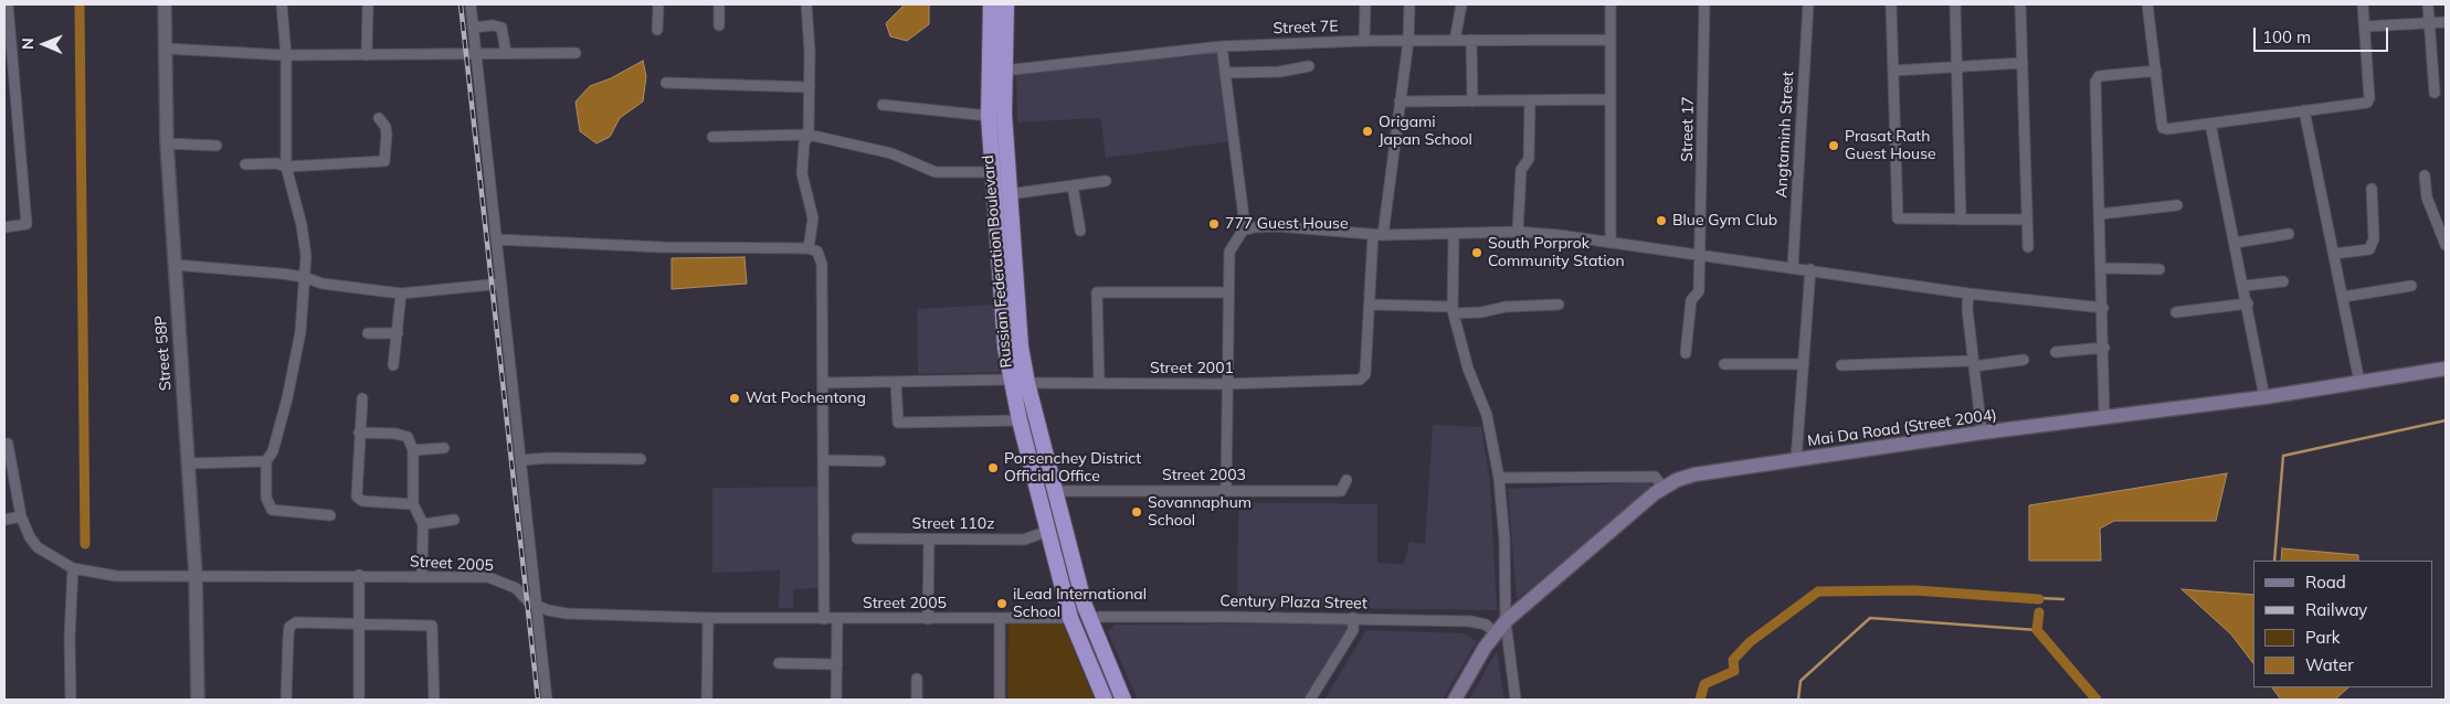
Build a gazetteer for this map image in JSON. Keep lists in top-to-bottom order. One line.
{"streets":{"highway":["Russian Federation Boulevard"],"main road":["Mai Da Road (Street 2004)"],"street":["Street 7E","Street 17","Angtaminh Street","Street 58P","Street 2001","Street 2003","Street 110z","Street 2005","Century Plaza Street"]},"crossings":[["Street 7E","Russian Federation Boulevard"],["Russian Federation Boulevard","Street 2001"],["Russian Federation Boulevard","Street 2003"],["Russian Federation Boulevard","Street 110z"],["Russian Federation Boulevard","Street 2005"],["Russian Federation Boulevard","Century Plaza Street"],["Street 58P","Street 2005"],["Mai Da Road (Street 2004)","Century Plaza Street"]],"places":["Origami Japan School","Prasat Rath Guest House","Blue Gym Club","777 Guest House","South Porprok Community Station","Wat Pochentong","Porsenchey District Official Office","Sovannaphum School","iLead International School"],"legend":["Road","Railway","Park","Water"],"scale_bar":"100 m","north":"left"}
